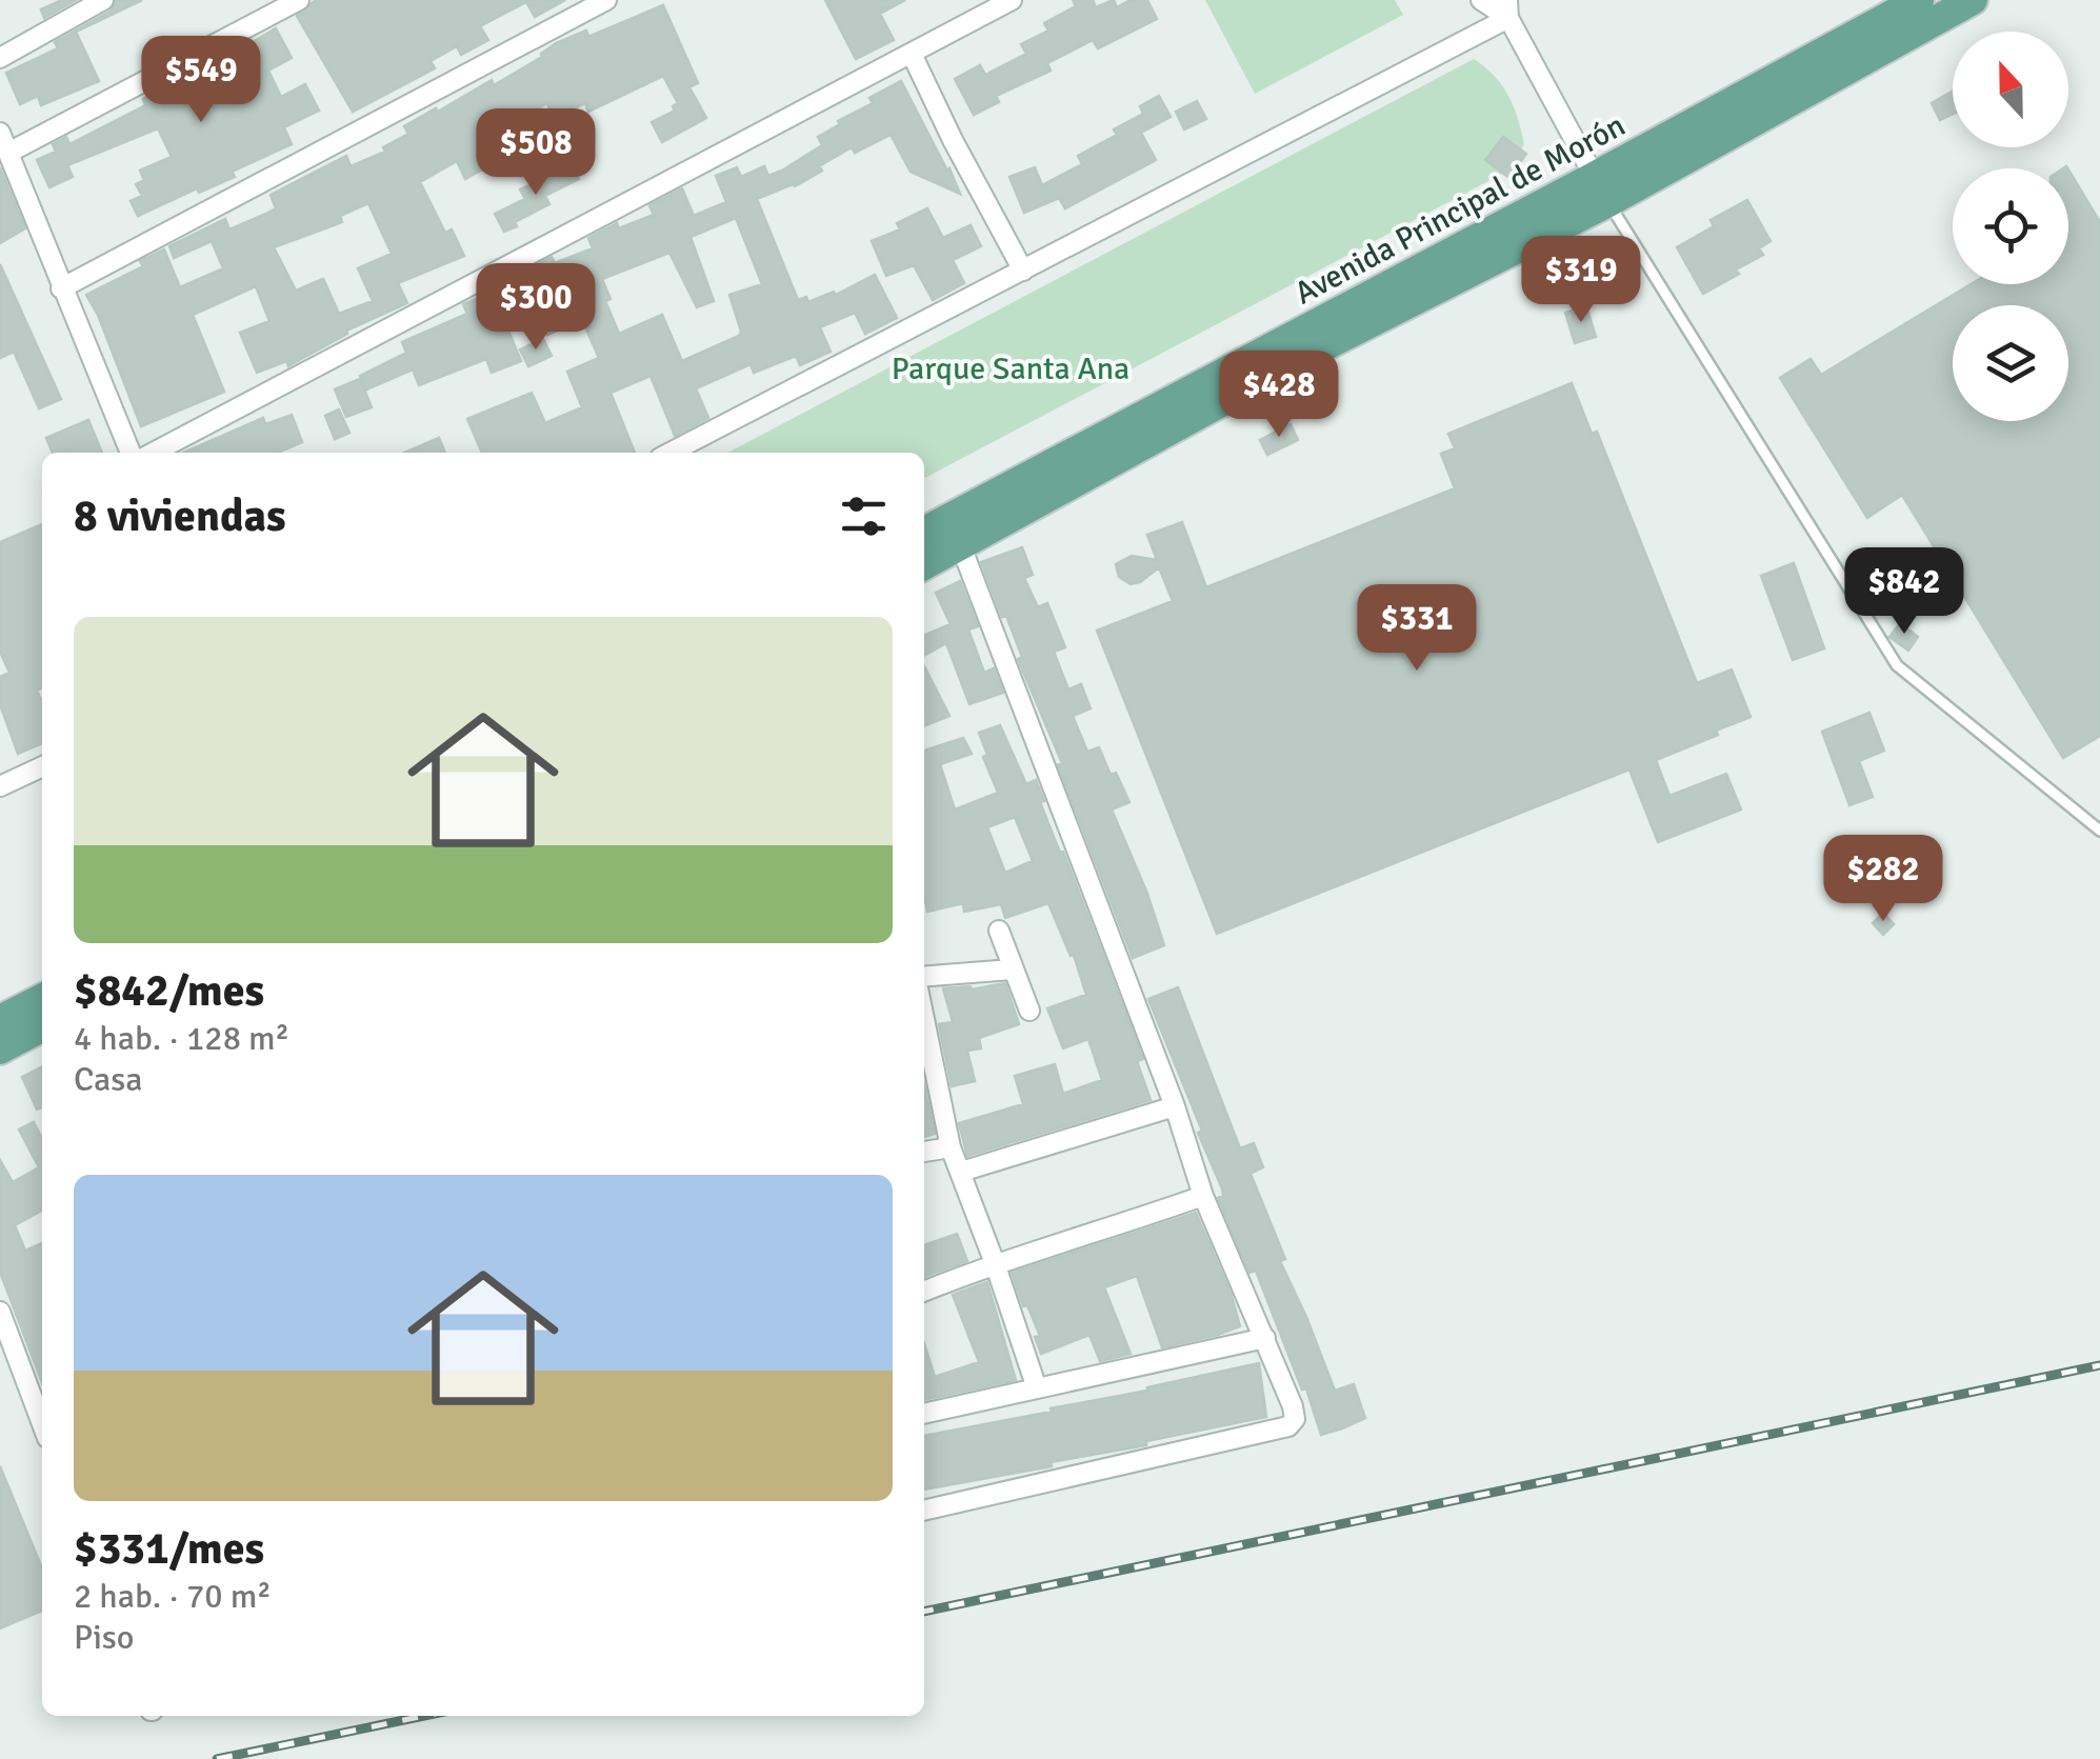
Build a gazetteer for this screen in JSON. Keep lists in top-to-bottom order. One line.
{"streets":{"main road":["Avenida Principal de Morón"]},"parks":["Parque Santa Ana"],"north":"top","page":{"price":["$549","$508","$319","$300","$428","$842","$331","$282"],"heading":"8 viviendas","list":[{"name":"$842/mes","note":"4 hab. · 128 m² · Casa"},{"name":"$331/mes","note":"2 hab. · 70 m² · Piso"}]}}
